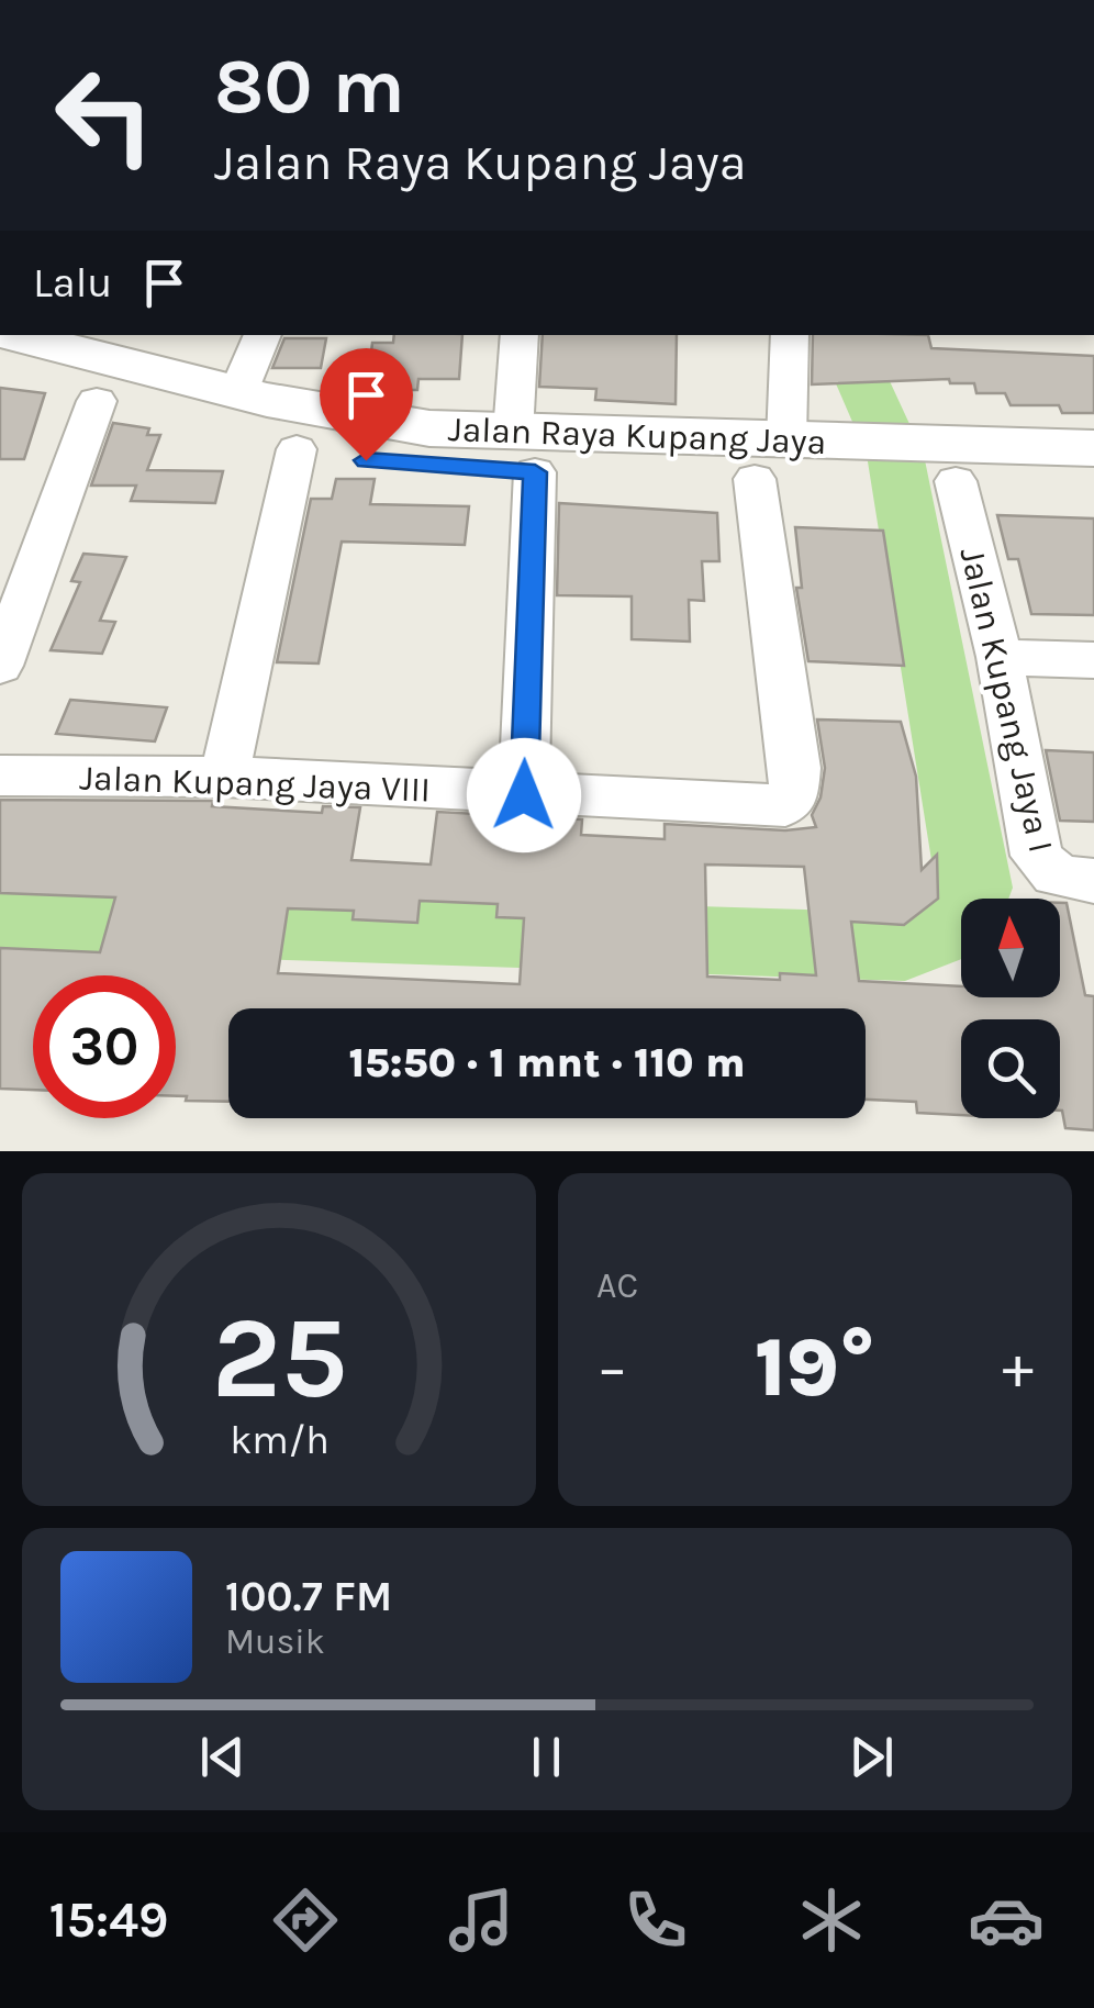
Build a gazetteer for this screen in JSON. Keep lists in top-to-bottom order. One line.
{"streets":{"main road":["Jalan Raya Kupang Jaya"],"street":["Jalan Kupang Jaya I","Jalan Kupang Jaya VIII"]},"crossings":[["Jalan Raya Kupang Jaya","Jalan Kupang Jaya I"],["Jalan Raya Kupang Jaya","Jalan Kupang Jaya VIII"]],"north":"top","page":{"turn":["80 m","Jalan Raya Kupang Jaya"],"then":"Lalu","limit":"30","trip":"15:50 · 1 mnt · 110 m","tile":"AC","heat":["−","19°","+"],"song":["100.7 FM","Musik"],"tabs":"15:49","gauge":["25","km/h"]}}
